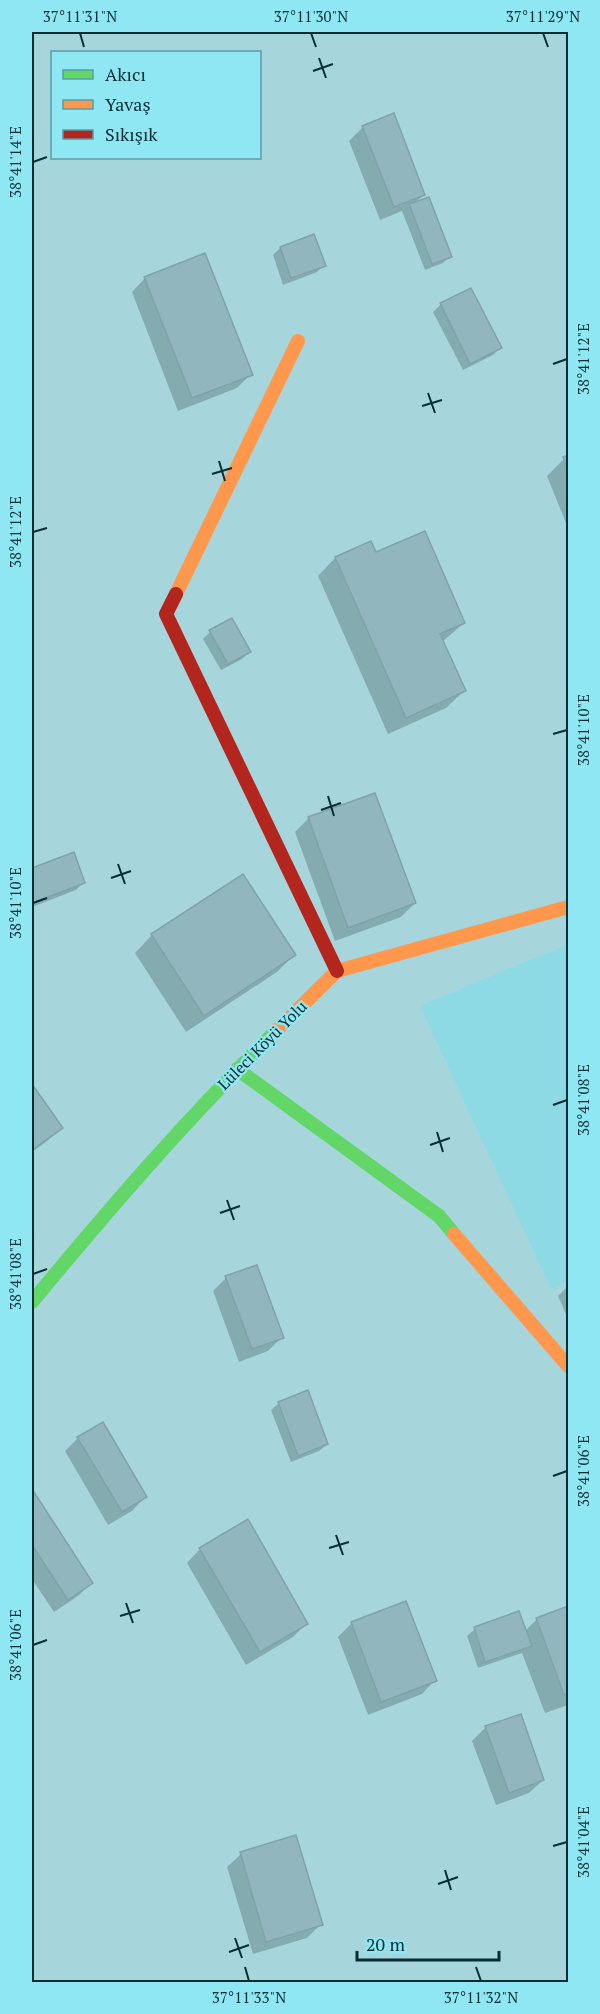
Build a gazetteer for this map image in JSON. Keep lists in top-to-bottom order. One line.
{"streets":{"street":["Lüleci Köyü Yolu"]},"legend":["Akıcı","Yavaş","Sıkışık"],"scale_bar":"20 m","coordinates":["37°11'31\"N","37°11'30\"N","37°11'29\"N","38°41'14\"E","38°41'12\"E","38°41'10\"E","38°41'08\"E","38°41'06\"E","38°41'04\"E","37°11'33\"N","37°11'32\"N"]}
